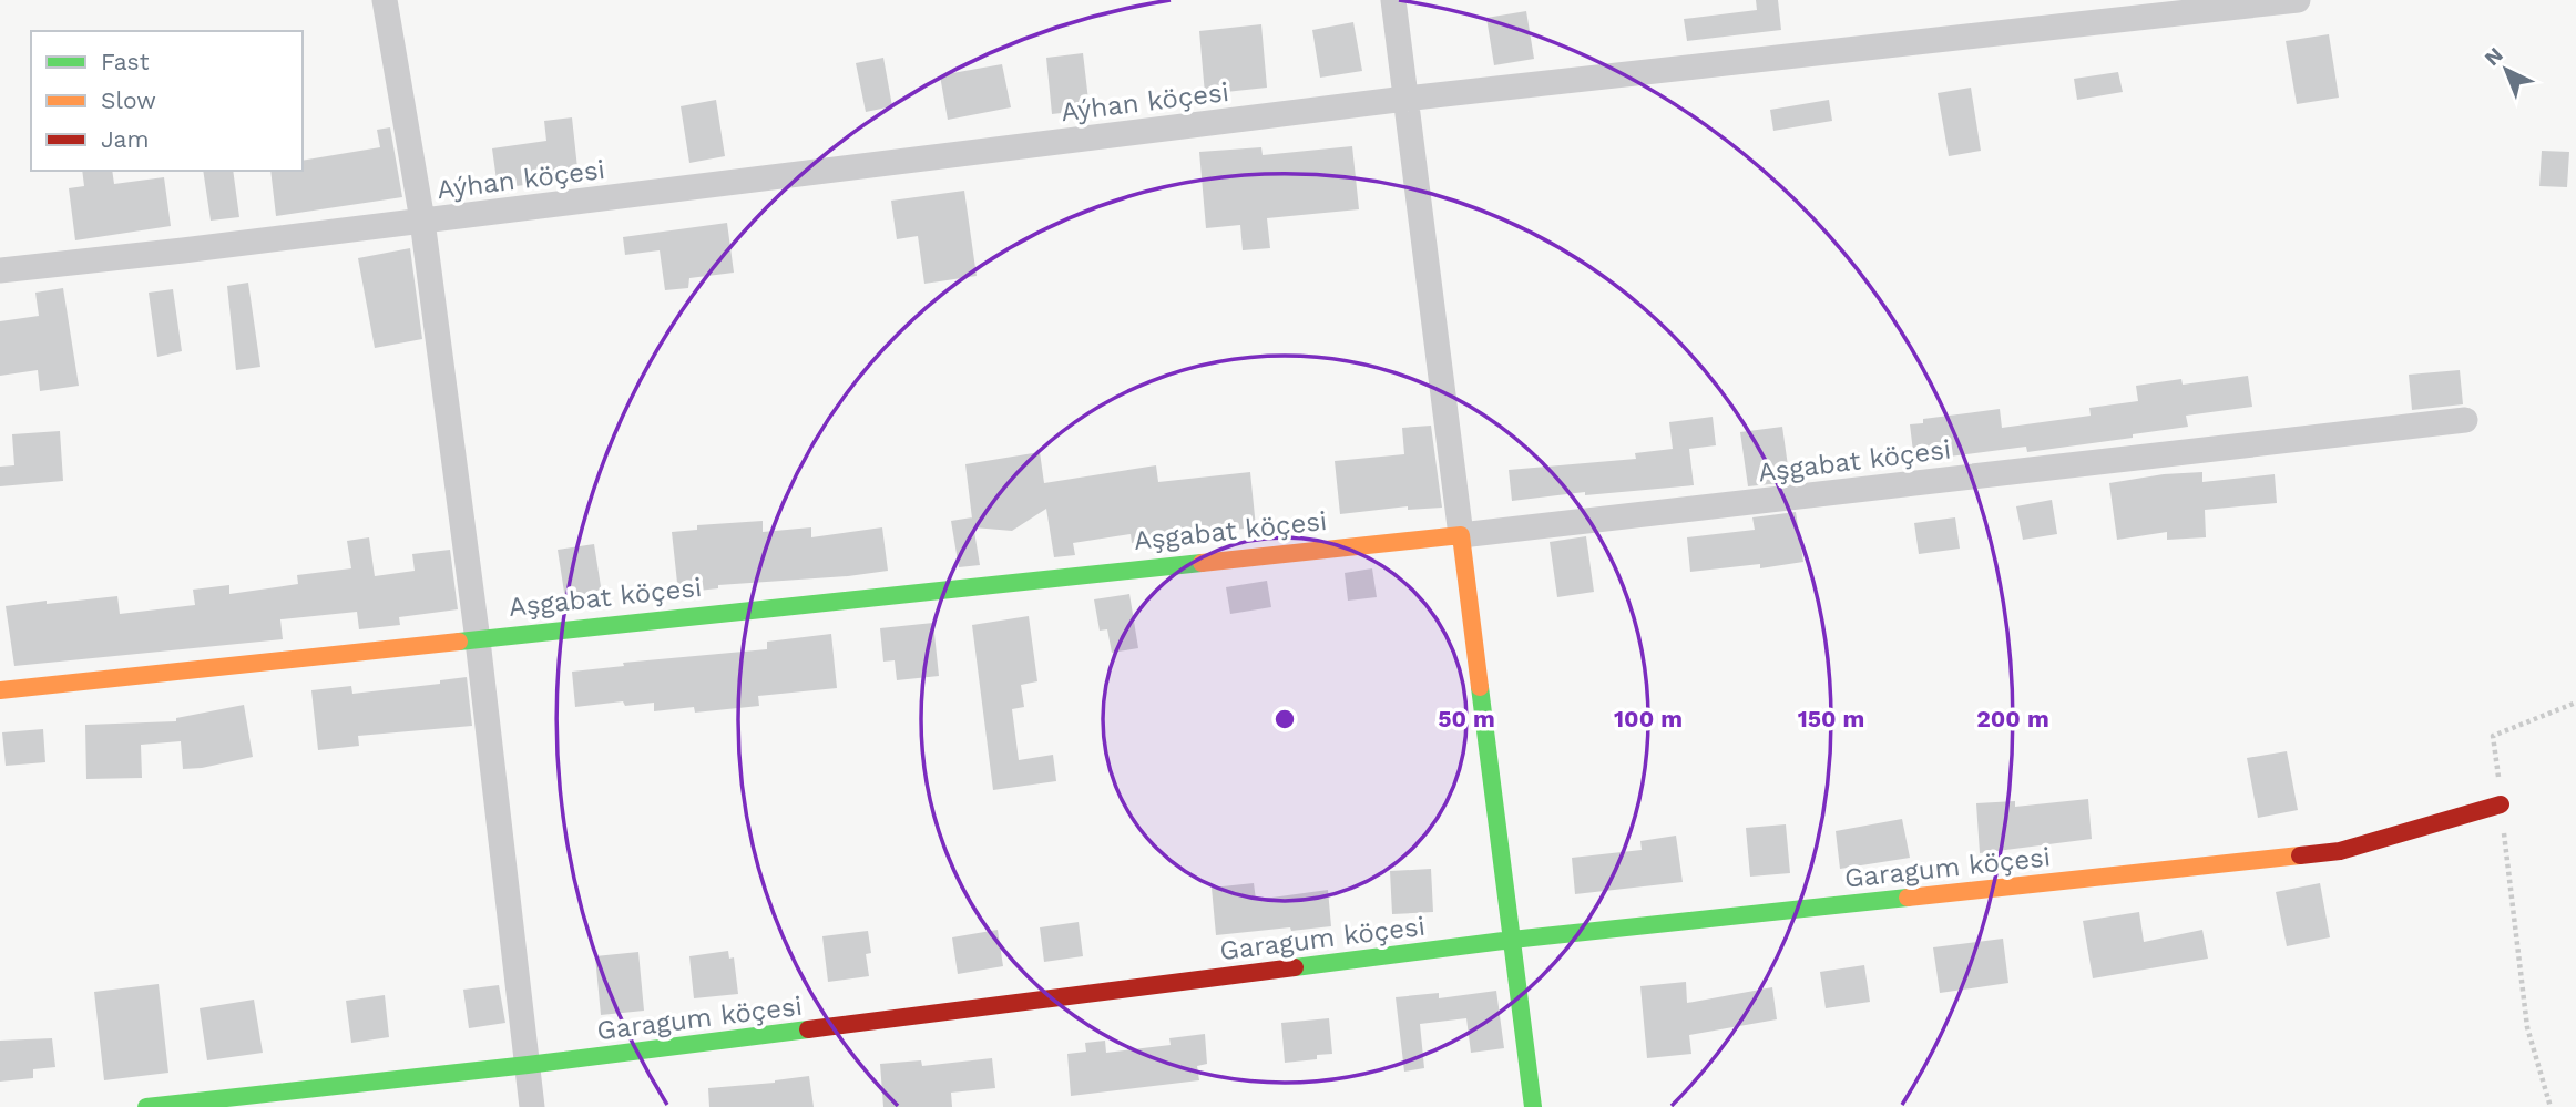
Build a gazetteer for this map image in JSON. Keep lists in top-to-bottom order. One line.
{"streets":{"street":["Aýhan köçesi","Aşgabat köçesi","Garagum köçesi"]},"legend":["Fast","Slow","Jam"],"north":"top left","rings":["50 m","100 m","150 m","200 m"]}
